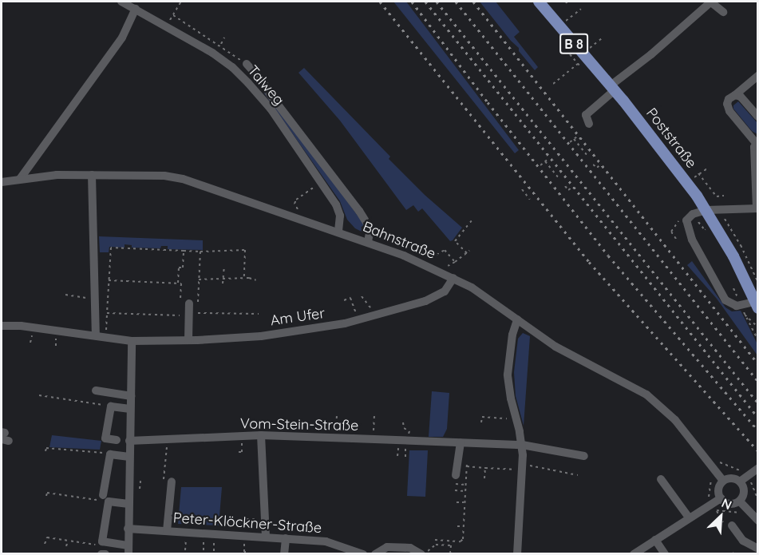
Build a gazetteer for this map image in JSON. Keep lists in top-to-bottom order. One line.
{"streets":{"main road":["B 8","Poststraße"],"street":["Talweg","Bahnstraße","Am Ufer","Vom-Stein-Straße","Peter-Klöckner-Straße"]},"crossings":[["Talweg","Bahnstraße"],["Bahnstraße","Am Ufer"]],"north":"top right"}
